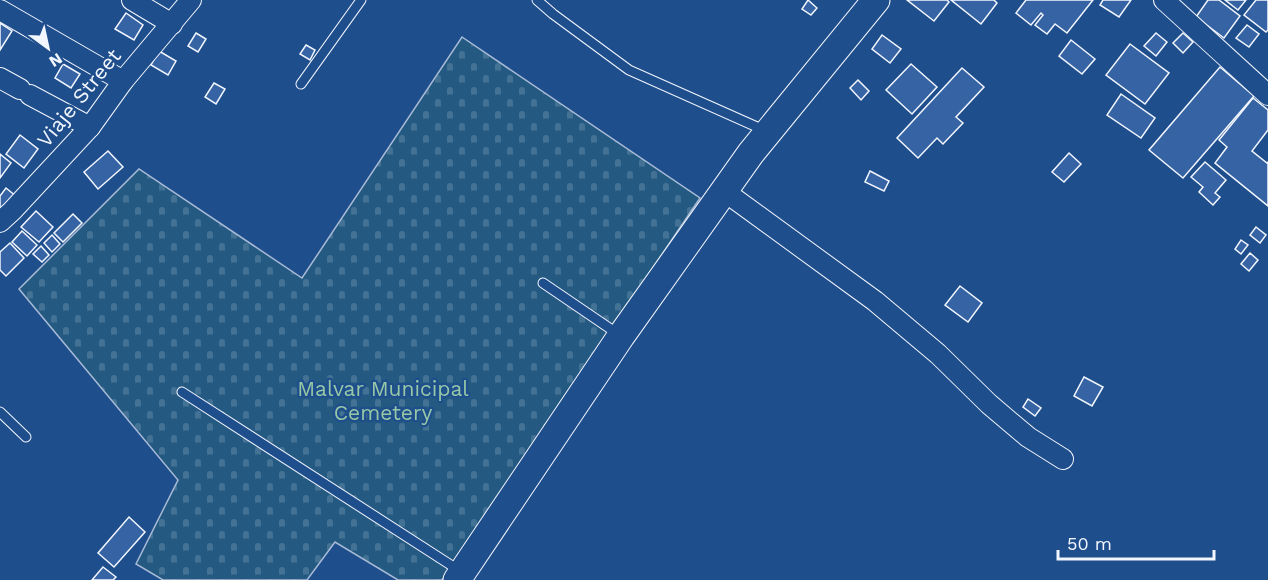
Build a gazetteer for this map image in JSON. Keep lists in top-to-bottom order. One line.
{"streets":{"street":["Viaje Street"]},"parks":["Malvar Municipal Cemetery"],"scale_bar":"50 m","north":"bottom right"}
